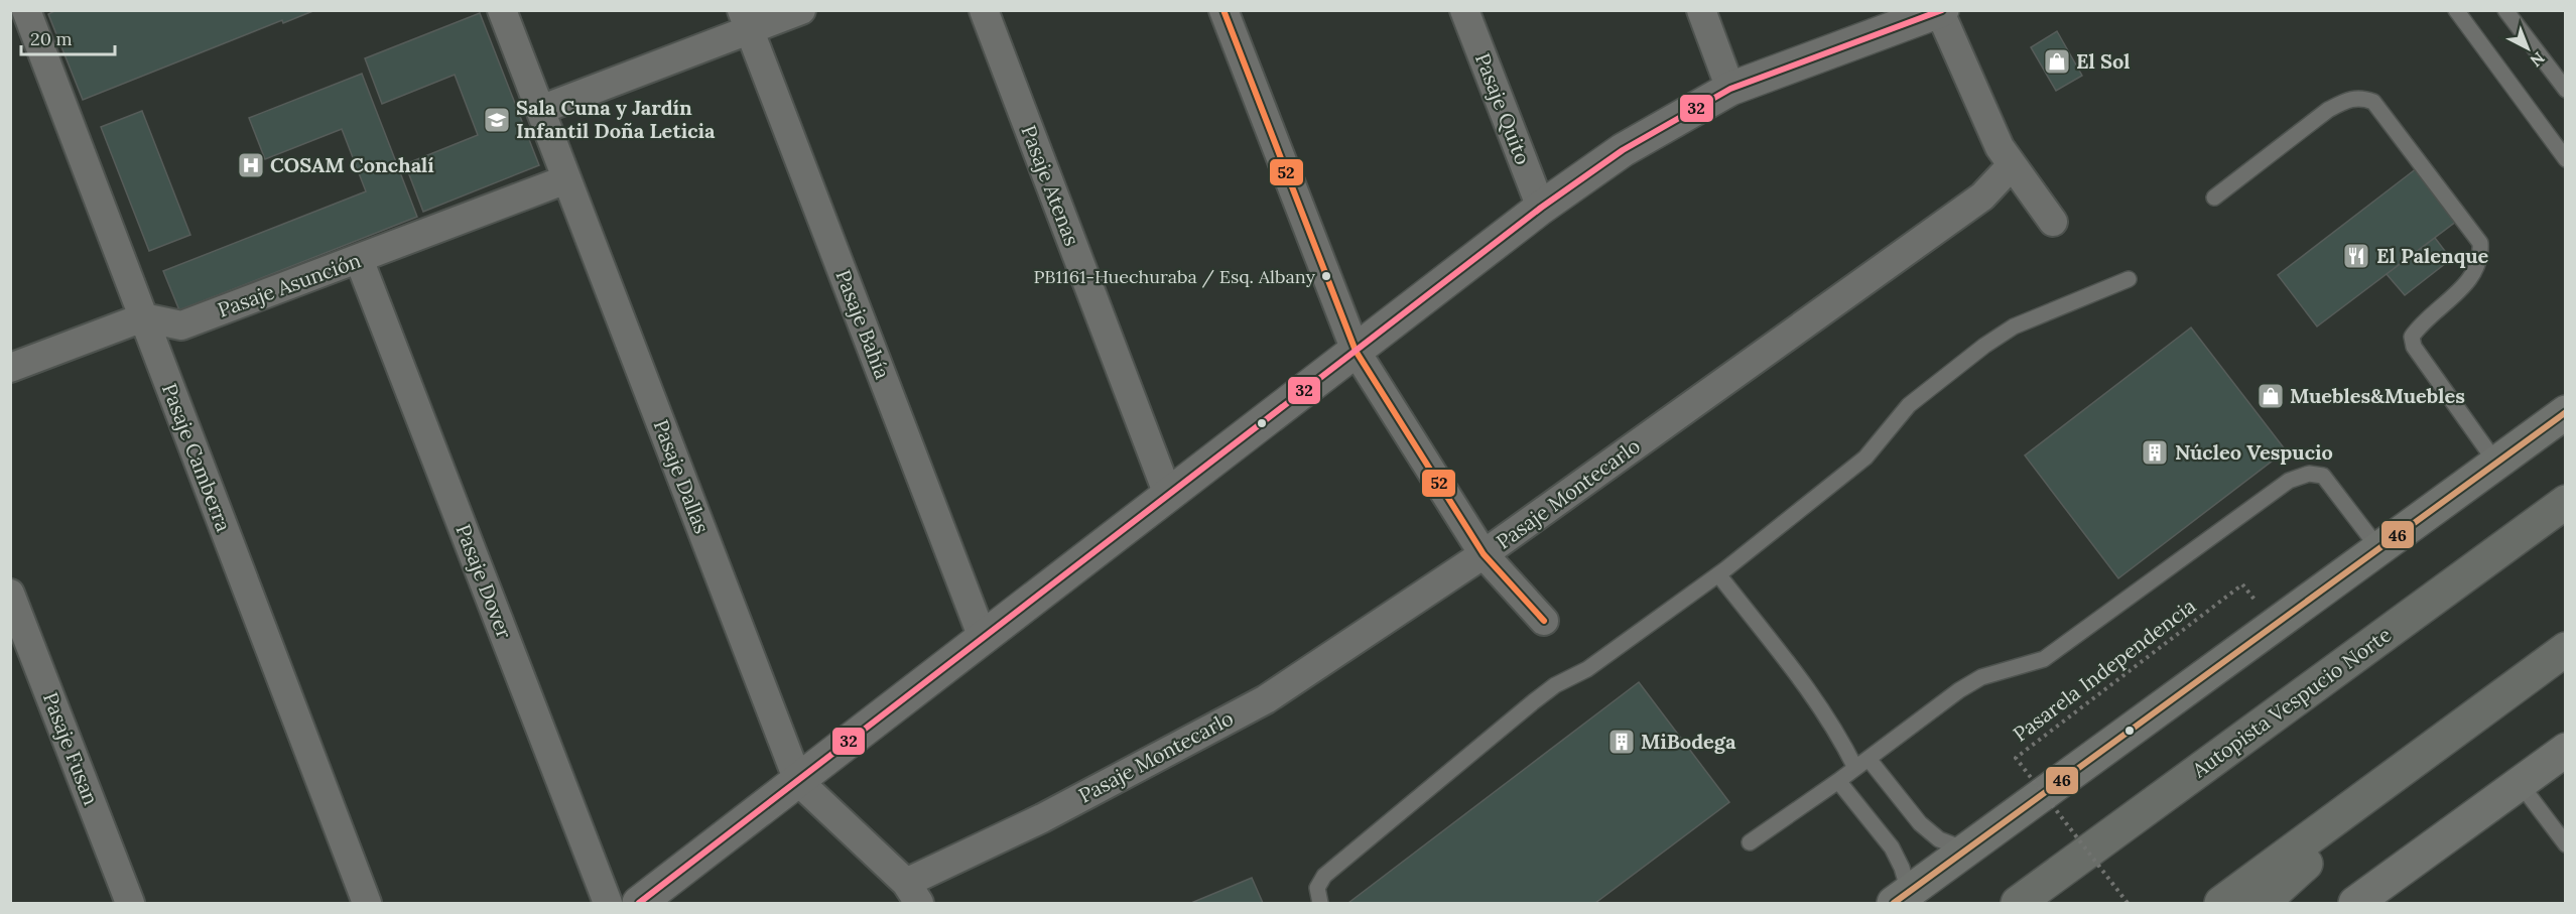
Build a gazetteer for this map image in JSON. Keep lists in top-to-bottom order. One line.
{"streets":{"highway":["Autopista Vespucio Norte"],"street":["Pasaje Quito","Pasaje Atenas","Pasaje Asunción","Pasaje Bahía","Pasaje Camberra","Pasaje Dallas","Pasaje Montecarlo","Pasaje Dover","Pasaje Fusan"],"path":["Pasarela Independencia"]},"crossings":[["Pasaje Asunción","Pasaje Camberra"],["Pasaje Asunción","Pasaje Dallas"],["Pasaje Asunción","Pasaje Dover"],["Pasaje Dallas","Pasaje Montecarlo"]],"places":{"shop":["El Sol","Muebles&Muebles"],"school or university":["Sala Cuna y Jardín Infantil Doña Leticia"],"hospital":["COSAM Conchalí"],"restaurant":["El Palenque"],"other":["PB1161-Huechuraba / Esq. Albany"],"building":["Núcleo Vespucio","MiBodega"]},"lines":["transit line 52","transit line 32","transit line 46"],"scale_bar":"20 m","north":"bottom right"}
